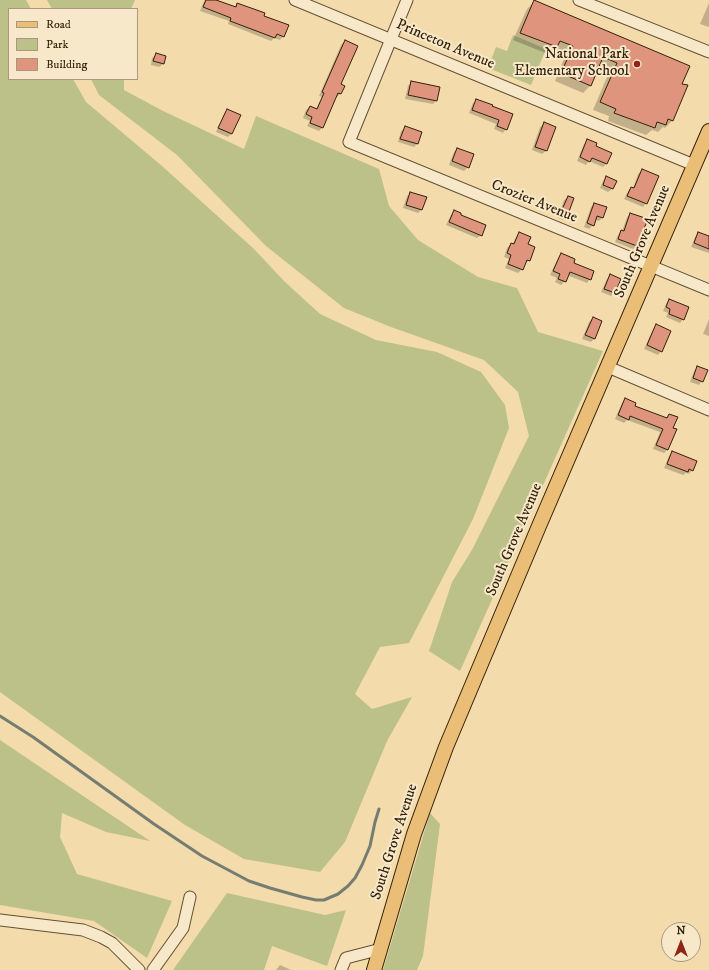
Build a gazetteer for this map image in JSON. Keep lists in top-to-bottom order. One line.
{"streets":{"main road":["South Grove Avenue"],"street":["Princeton Avenue","Crozier Avenue"]},"crossings":[["Princeton Avenue","Crozier Avenue"],["Princeton Avenue","South Grove Avenue"],["Crozier Avenue","South Grove Avenue"]],"places":["National Park Elementary School"],"legend":["Road","Park","Building"],"north":"top"}
